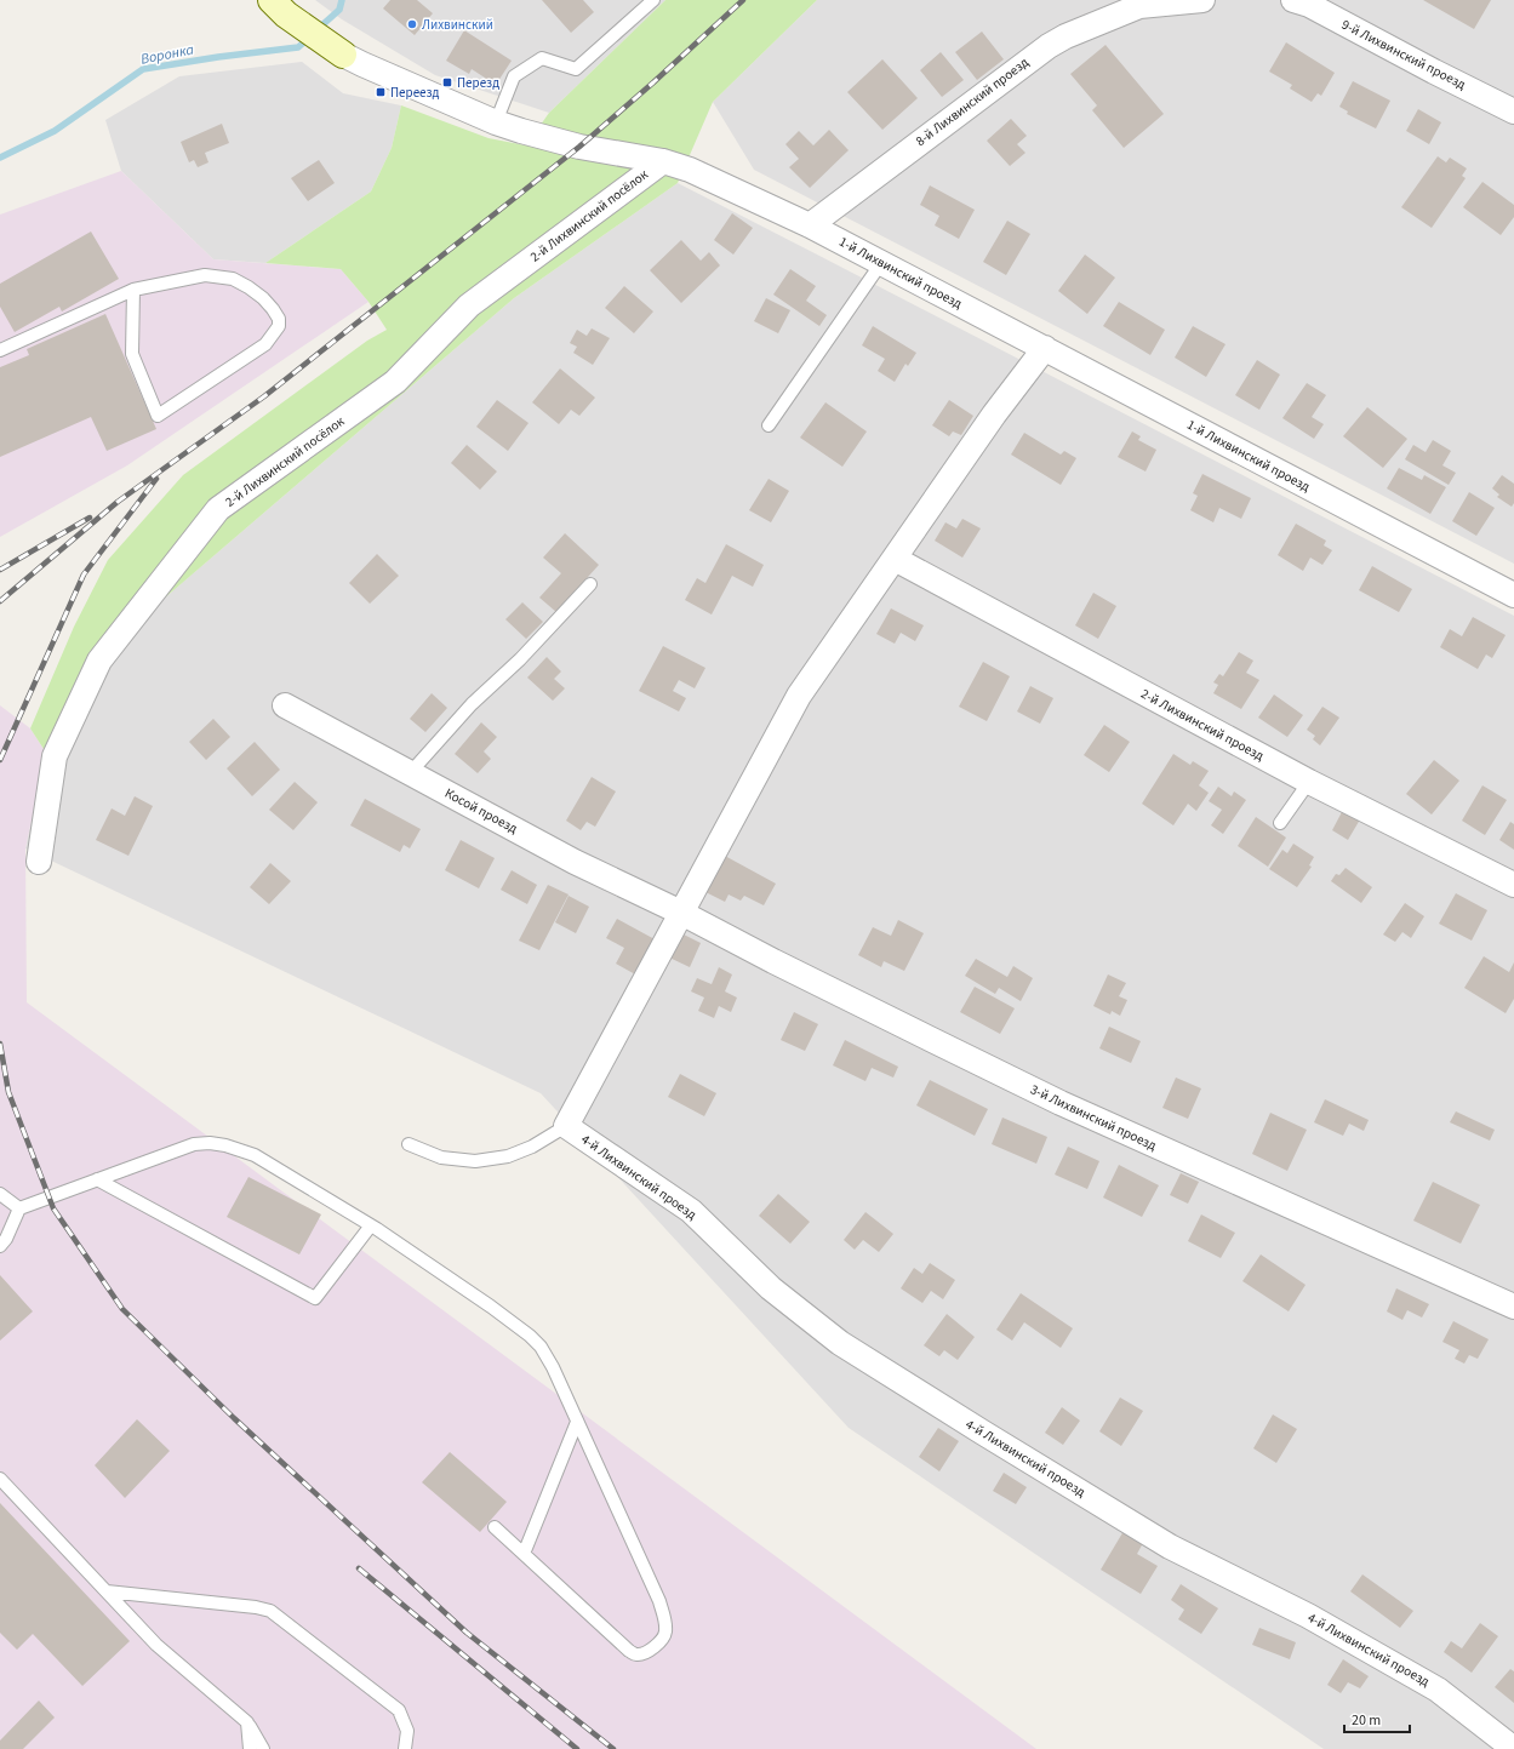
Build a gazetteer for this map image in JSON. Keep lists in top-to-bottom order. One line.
{"streets":{"street":["9-й Лихвинский проезд","8-й Лихвинский проезд","2-й Лихвинский посёлок","1-й Лихвинский проезд","2-й Лихвинский проезд","Косой проезд","3-й Лихвинский проезд","4-й Лихвинский проезд"]},"crossings":[["8-й Лихвинский проезд","1-й Лихвинский проезд"],["2-й Лихвинский посёлок","1-й Лихвинский проезд"],["Косой проезд","3-й Лихвинский проезд"]],"water":["Воронка"],"places":{"other":["Лихвинский"],"transit":["Перезд","Переезд"]},"scale_bar":"20 m"}
